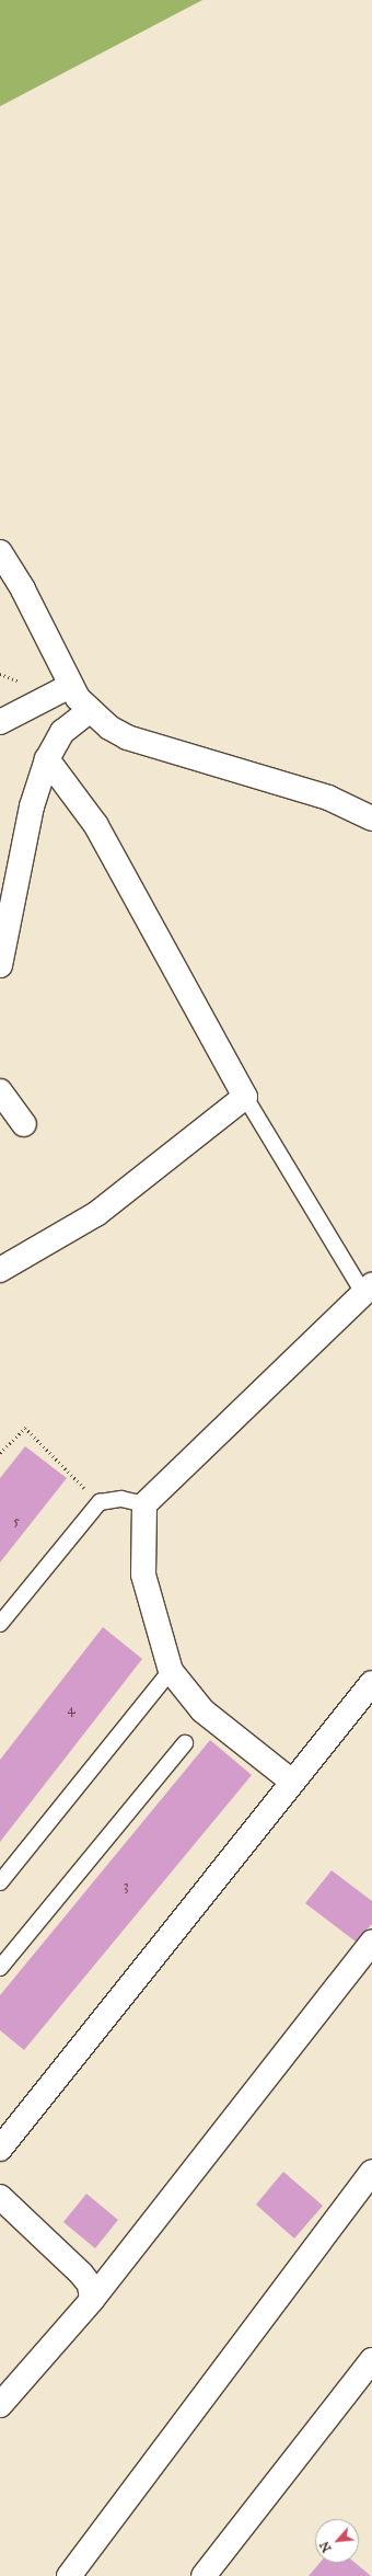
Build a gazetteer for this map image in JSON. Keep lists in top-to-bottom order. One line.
{"house_numbers":["5","4","3"],"north":"bottom left"}
